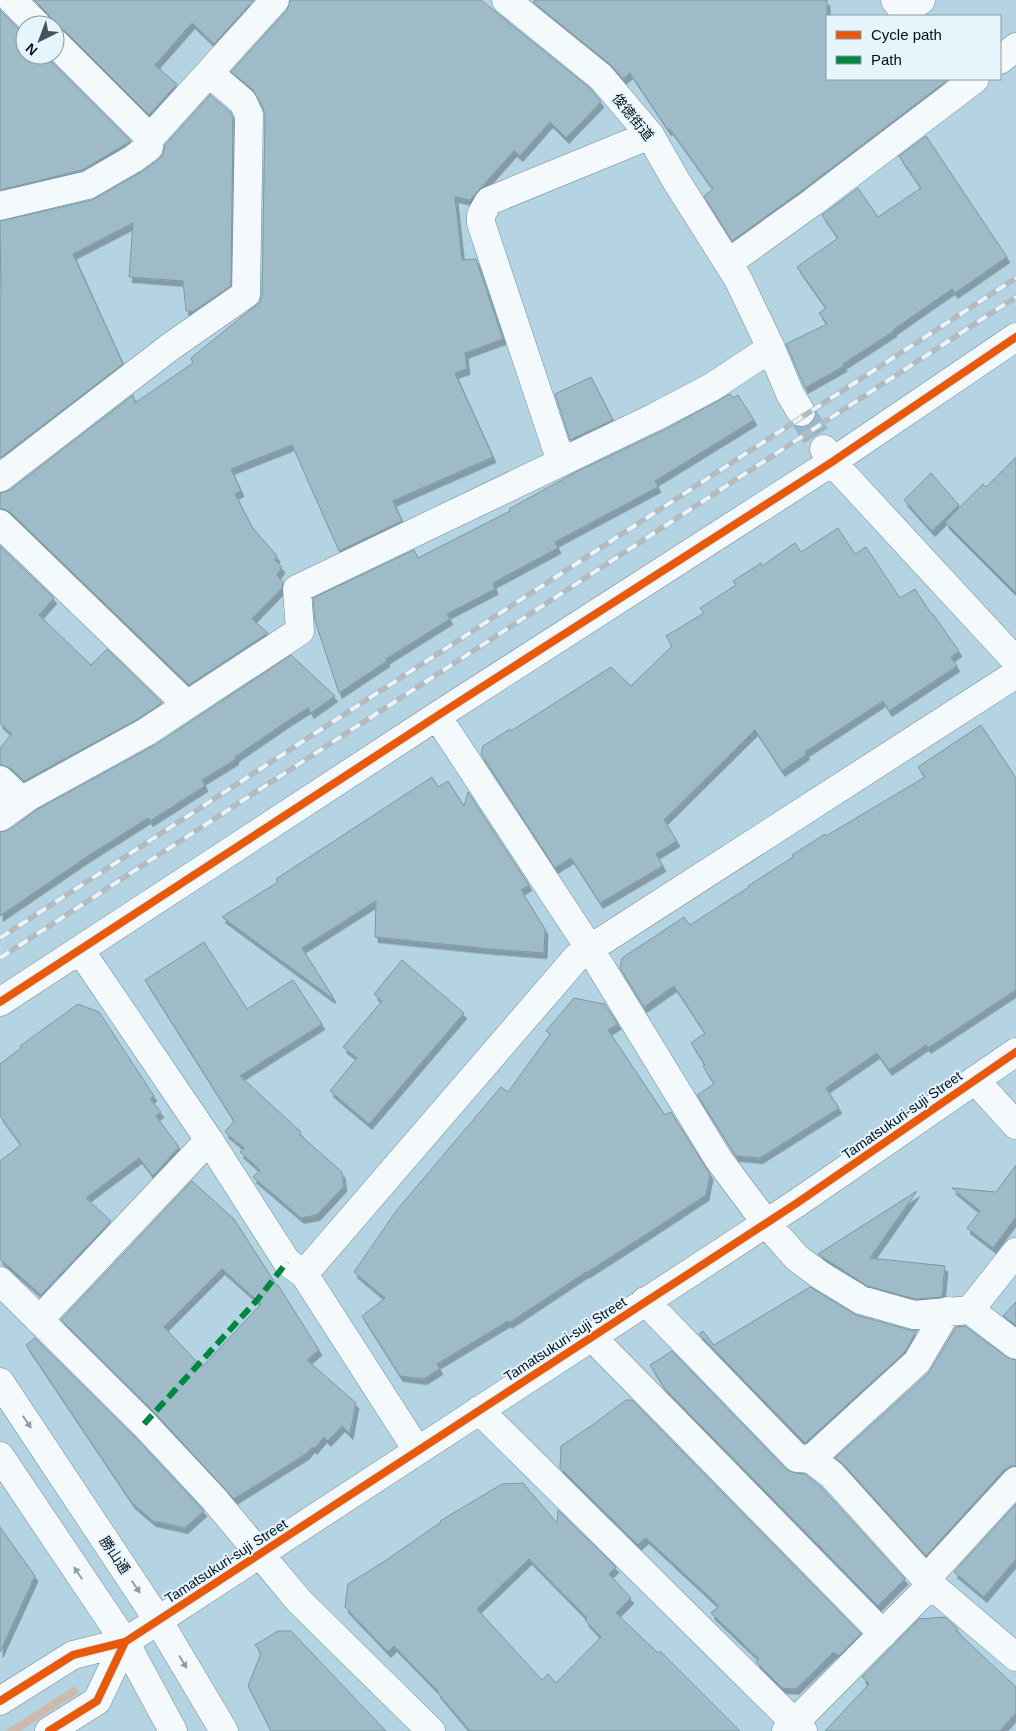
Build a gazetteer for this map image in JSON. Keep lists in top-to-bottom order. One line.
{"streets":{"street":["俊徳街道","Tamatsukuri-suji Street","勝山通"]},"crossings":[["Tamatsukuri-suji Street","勝山通"]],"legend":["Cycle path","Path"],"north":"bottom left"}
